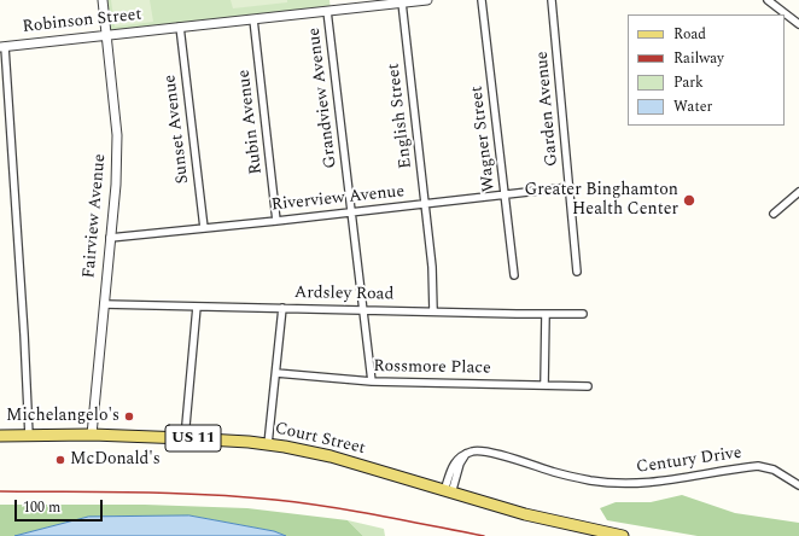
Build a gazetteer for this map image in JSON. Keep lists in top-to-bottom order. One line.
{"streets":{"main road":["US 11","Court Street"],"street":["Robinson Street","Grandview Avenue","Garden Avenue","English Street","Rubin Avenue","Sunset Avenue","Wagner Street","Riverview Avenue","Fairview Avenue","Ardsley Road","Rossmore Place","Century Drive"]},"crossings":[["Robinson Street","Grandview Avenue"],["Robinson Street","English Street"],["Robinson Street","Rubin Avenue"],["Robinson Street","Sunset Avenue"],["Robinson Street","Fairview Avenue"],["Grandview Avenue","Riverview Avenue"],["Grandview Avenue","Ardsley Road"],["Grandview Avenue","Rossmore Place"],["Garden Avenue","Riverview Avenue"],["English Street","Riverview Avenue"],["English Street","Ardsley Road"],["Rubin Avenue","Riverview Avenue"],["Sunset Avenue","Riverview Avenue"],["Wagner Street","Riverview Avenue"],["Riverview Avenue","Fairview Avenue"],["Fairview Avenue","Ardsley Road"],["Fairview Avenue","Court Street"],["Court Street","Century Drive"]],"places":["Greater Binghamton Health Center","Michelangelo's","McDonald's"],"legend":["Road","Railway","Park","Water"],"scale_bar":"100 m"}
